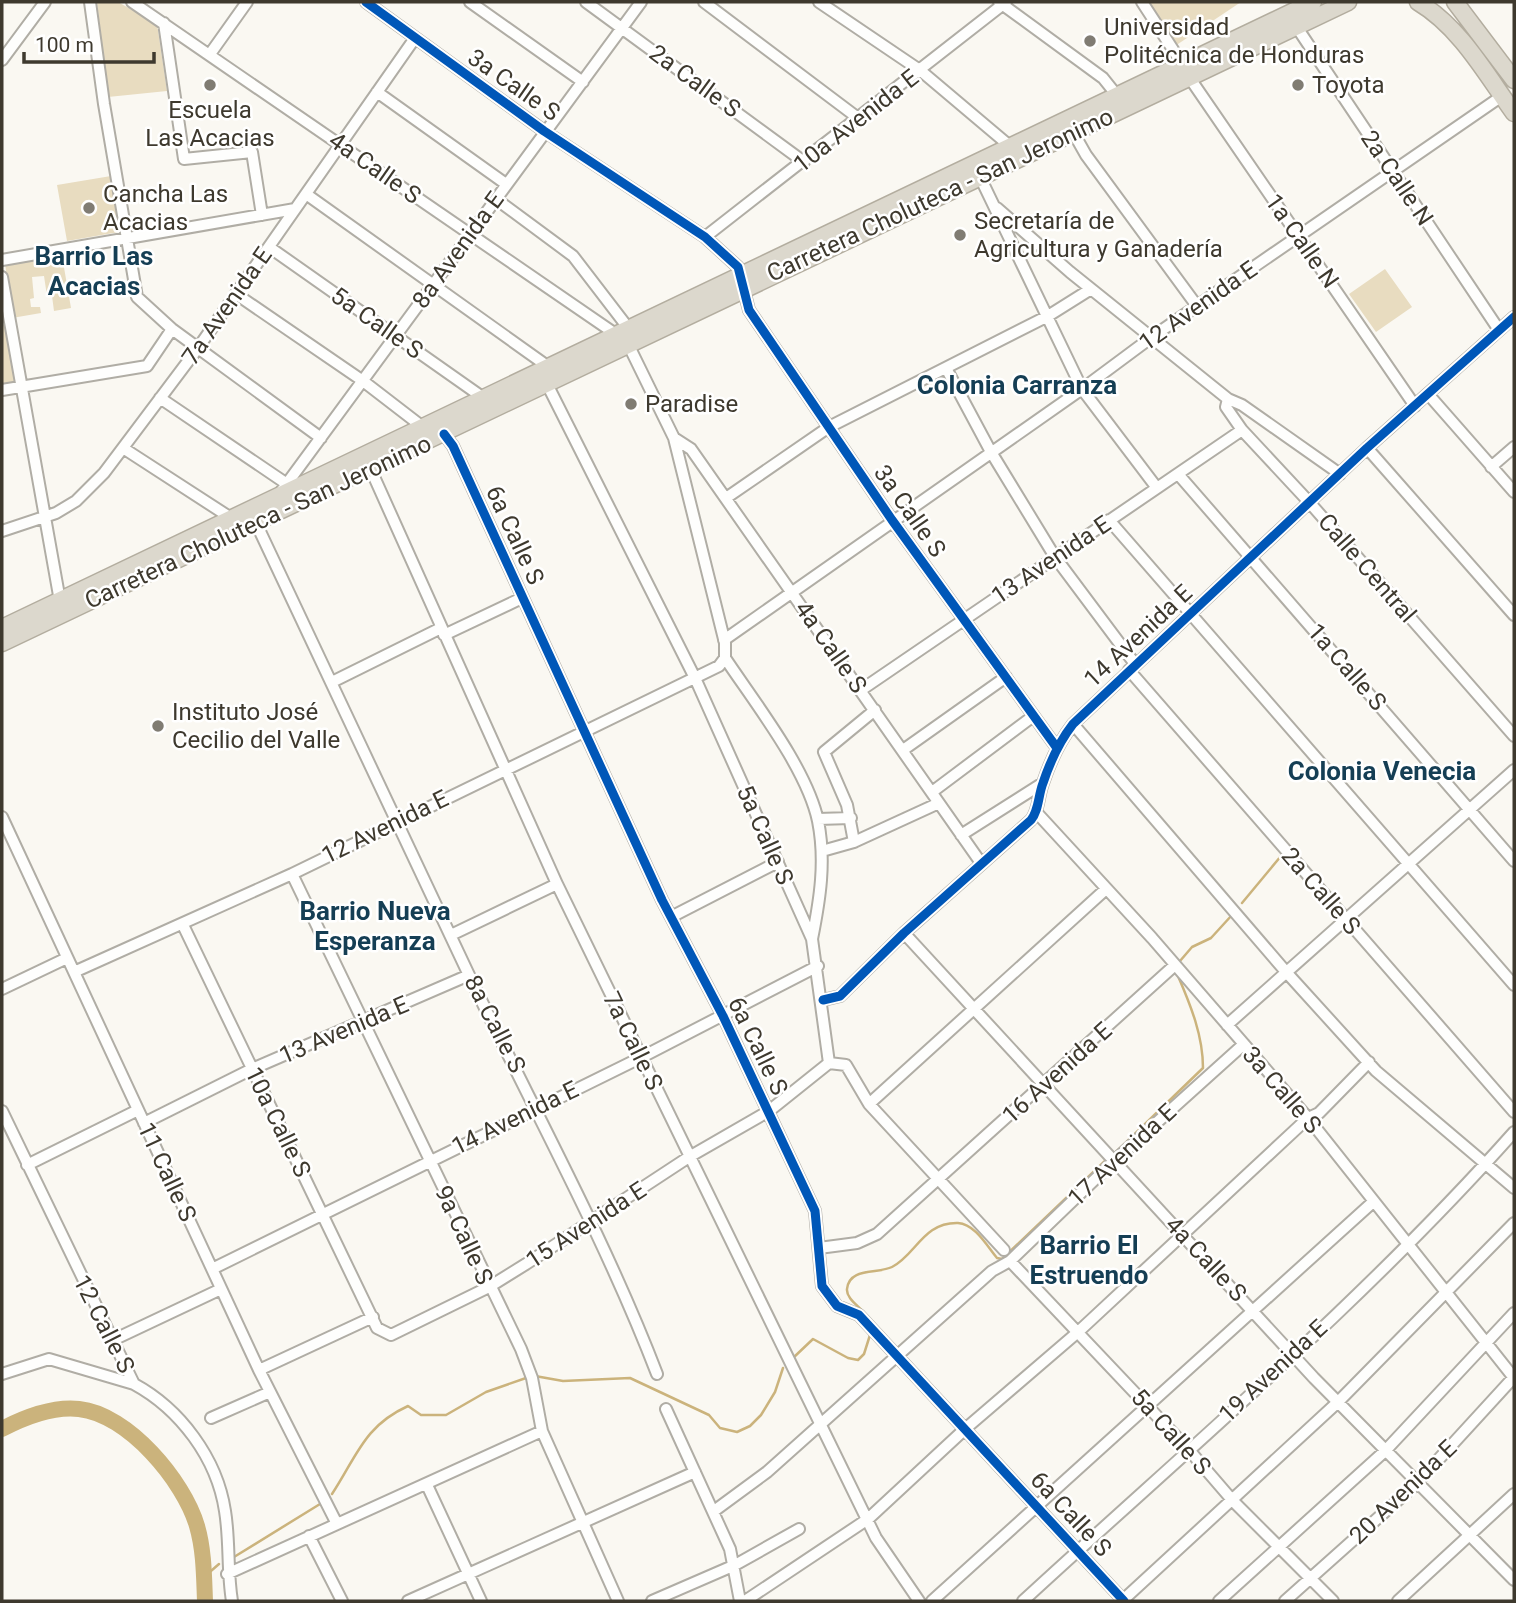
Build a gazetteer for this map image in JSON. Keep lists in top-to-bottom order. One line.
{"streets":{"highway":["Carretera Choluteca - San Jeronimo"],"street":["2a Calle S","3a Calle S","10a Avenida E","4a Calle S","2a Calle N","1a Calle N","8a Avenida E","7a Avenida E","12 Avenida E","5a Calle S","6a Calle S","13 Avenida E","Calle Central","14 Avenida E","1a Calle S","8a Calle S","7a Calle S","16 Avenida E","10a Calle S","17 Avenida E","11 Calle S","15 Avenida E","9a Calle S","12 Calle S","19 Avenida E","20 Avenida E"]},"crossings":[["2a Calle S","10a Avenida E"],["2a Calle S","8a Avenida E"],["2a Calle S","12 Avenida E"],["2a Calle S","13 Avenida E"],["2a Calle S","14 Avenida E"],["3a Calle S","10a Avenida E"],["3a Calle S","Carretera Choluteca - San Jeronimo"],["3a Calle S","8a Avenida E"],["3a Calle S","7a Avenida E"],["3a Calle S","12 Avenida E"],["3a Calle S","13 Avenida E"],["3a Calle S","14 Avenida E"],["3a Calle S","16 Avenida E"],["3a Calle S","17 Avenida E"],["3a Calle S","19 Avenida E"],["3a Calle S","20 Avenida E"],["4a Calle S","Carretera Choluteca - San Jeronimo"],["4a Calle S","8a Avenida E"],["4a Calle S","7a Avenida E"],["4a Calle S","12 Avenida E"],["4a Calle S","13 Avenida E"],["4a Calle S","16 Avenida E"],["4a Calle S","17 Avenida E"],["4a Calle S","19 Avenida E"],["4a Calle S","20 Avenida E"],["2a Calle N","Carretera Choluteca - San Jeronimo"],["2a Calle N","12 Avenida E"],["2a Calle N","14 Avenida E"],["Carretera Choluteca - San Jeronimo","1a Calle N"],["Carretera Choluteca - San Jeronimo","8a Avenida E"],["Carretera Choluteca - San Jeronimo","5a Calle S"],["Carretera Choluteca - San Jeronimo","6a Calle S"],["Carretera Choluteca - San Jeronimo","8a Calle S"],["Carretera Choluteca - San Jeronimo","7a Calle S"],["1a Calle N","12 Avenida E"],["1a Calle N","14 Avenida E"],["8a Avenida E","5a Calle S"],["7a Avenida E","5a Calle S"],["12 Avenida E","5a Calle S"],["12 Avenida E","6a Calle S"],["12 Avenida E","Calle Central"],["12 Avenida E","8a Calle S"],["12 Avenida E","7a Calle S"],["12 Avenida E","10a Calle S"],["12 Avenida E","11 Calle S"],["12 Avenida E","9a Calle S"],["5a Calle S","14 Avenida E"],["5a Calle S","17 Avenida E"],["5a Calle S","15 Avenida E"],["5a Calle S","19 Avenida E"],["5a Calle S","20 Avenida E"],["6a Calle S","14 Avenida E"],["6a Calle S","16 Avenida E"],["6a Calle S","17 Avenida E"],["6a Calle S","15 Avenida E"],["6a Calle S","19 Avenida E"],["13 Avenida E","Calle Central"],["13 Avenida E","1a Calle S"],["13 Avenida E","8a Calle S"],["13 Avenida E","10a Calle S"],["13 Avenida E","11 Calle S"],["13 Avenida E","9a Calle S"],["Calle Central","14 Avenida E"],["14 Avenida E","1a Calle S"],["14 Avenida E","8a Calle S"],["14 Avenida E","7a Calle S"],["14 Avenida E","10a Calle S"],["14 Avenida E","11 Calle S"],["14 Avenida E","9a Calle S"],["8a Calle S","15 Avenida E"],["7a Calle S","17 Avenida E"],["7a Calle S","15 Avenida E"],["10a Calle S","15 Avenida E"],["15 Avenida E","9a Calle S"]],"districts":["Barrio Las Acacias","Colonia Carranza","Colonia Venecia","Barrio Nueva Esperanza","Barrio El Estruendo"],"places":["Universidad Politécnica de Honduras","Escuela Las Acacias","Toyota","Cancha Las Acacias","Secretaría de Agricultura y Ganadería","Paradise","Instituto José Cecilio del Valle"],"scale_bar":"100 m"}
